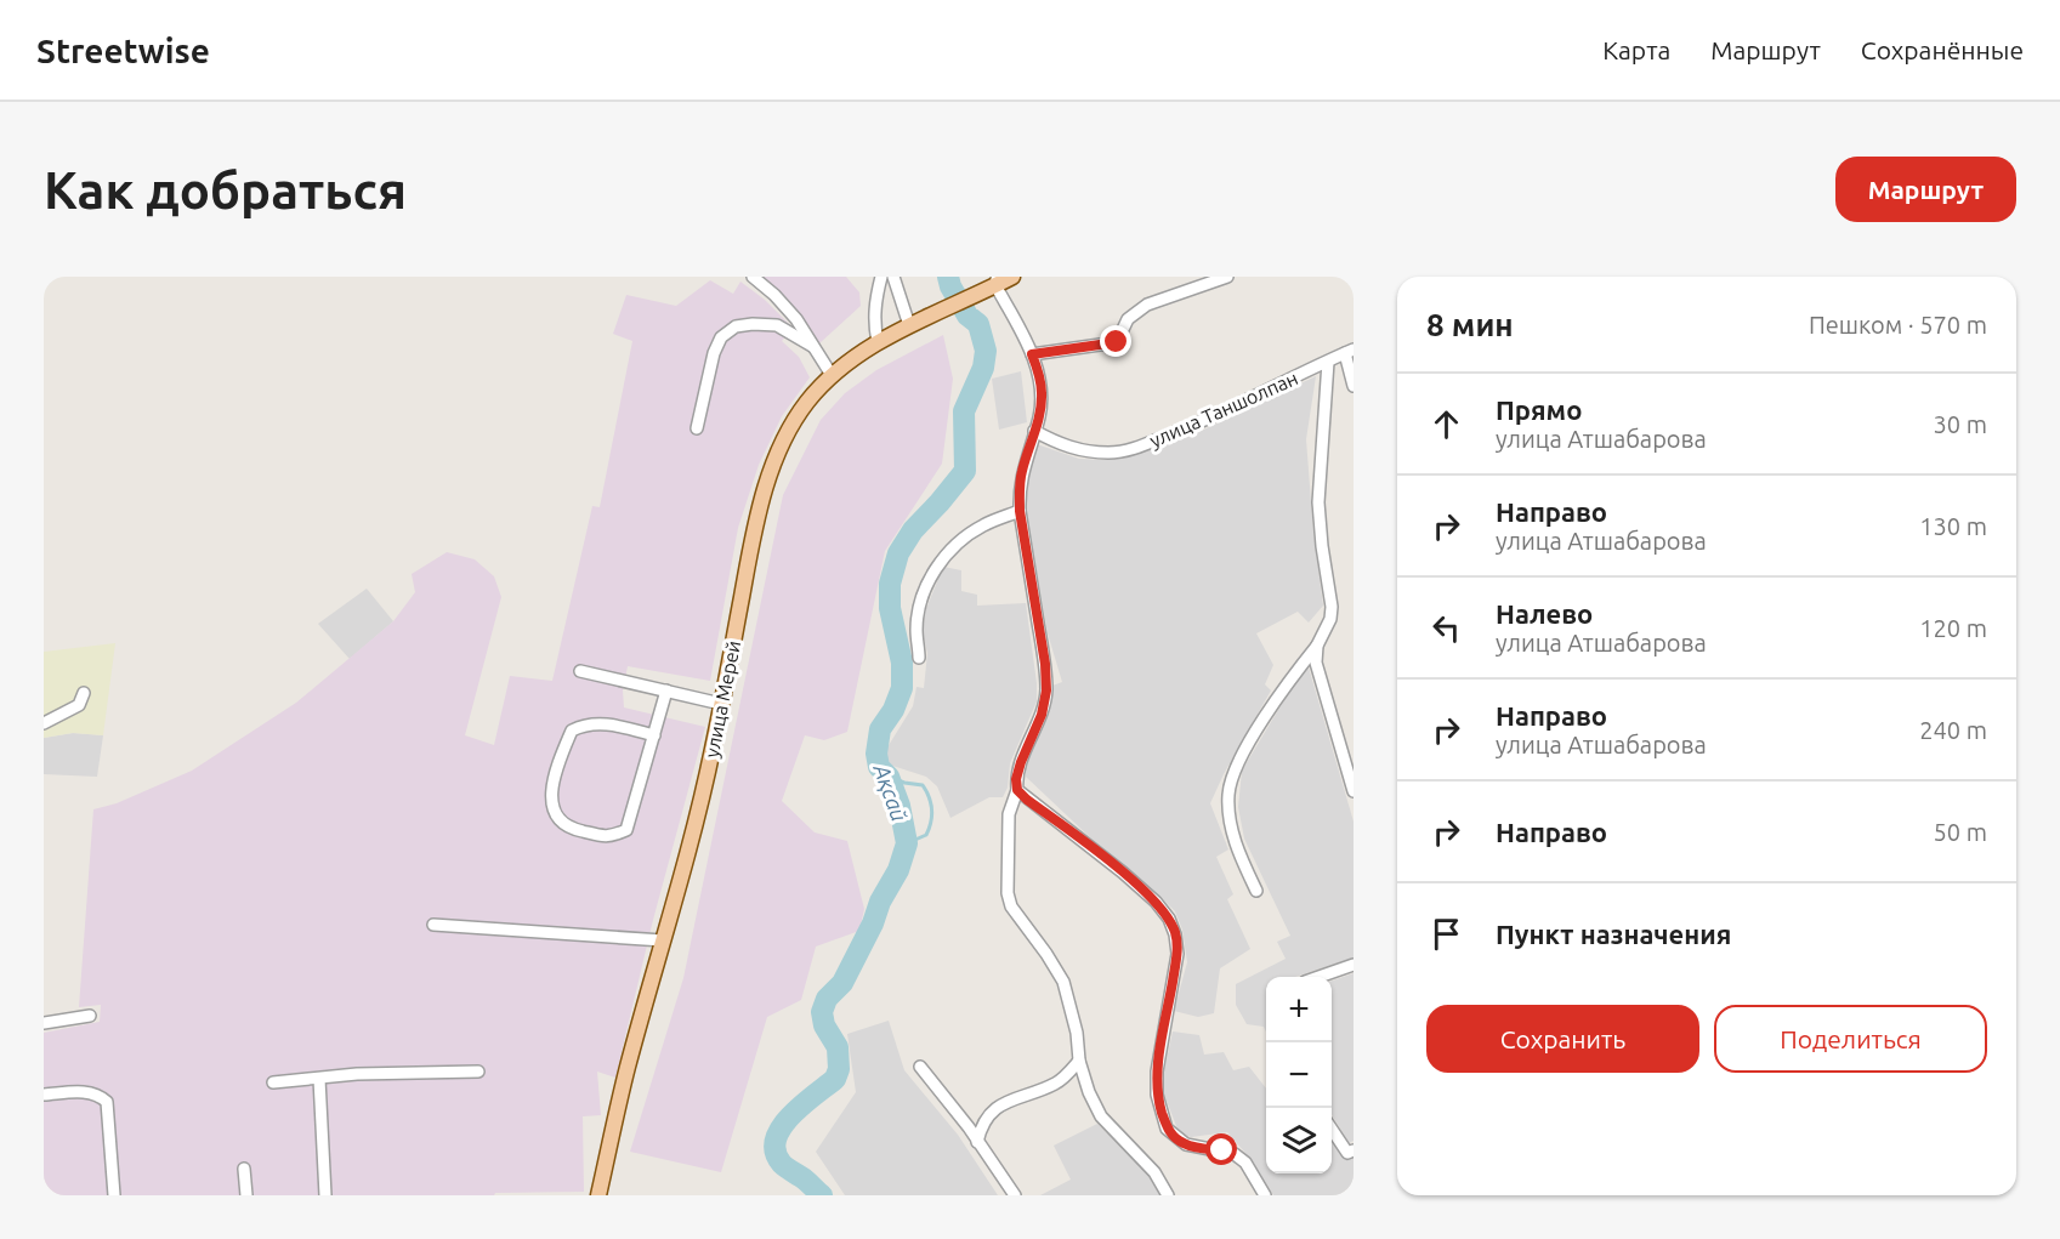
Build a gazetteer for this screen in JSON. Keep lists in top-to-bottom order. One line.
{"streets":{"main road":["улица Мерей"],"street":["улица Таншолпан"]},"water":["Ақсай"],"page":{"header":"Streetwise","nav":["Карта","Маршрут","Сохранённые"],"buttons":["Маршрут",["Сохранить","Поделиться"]],"title":"Как добраться","heading":["8 мин","Пешком · 570 m"],"list":[["Прямо","улица Атшабарова","30 m"],["Направо","улица Атшабарова","130 m"],["Налево","улица Атшабарова","120 m"],["Направо","улица Атшабарова","240 m"],["Направо","50 m"],"Пункт назначения"],"map_buttons":["+","−"]}}
